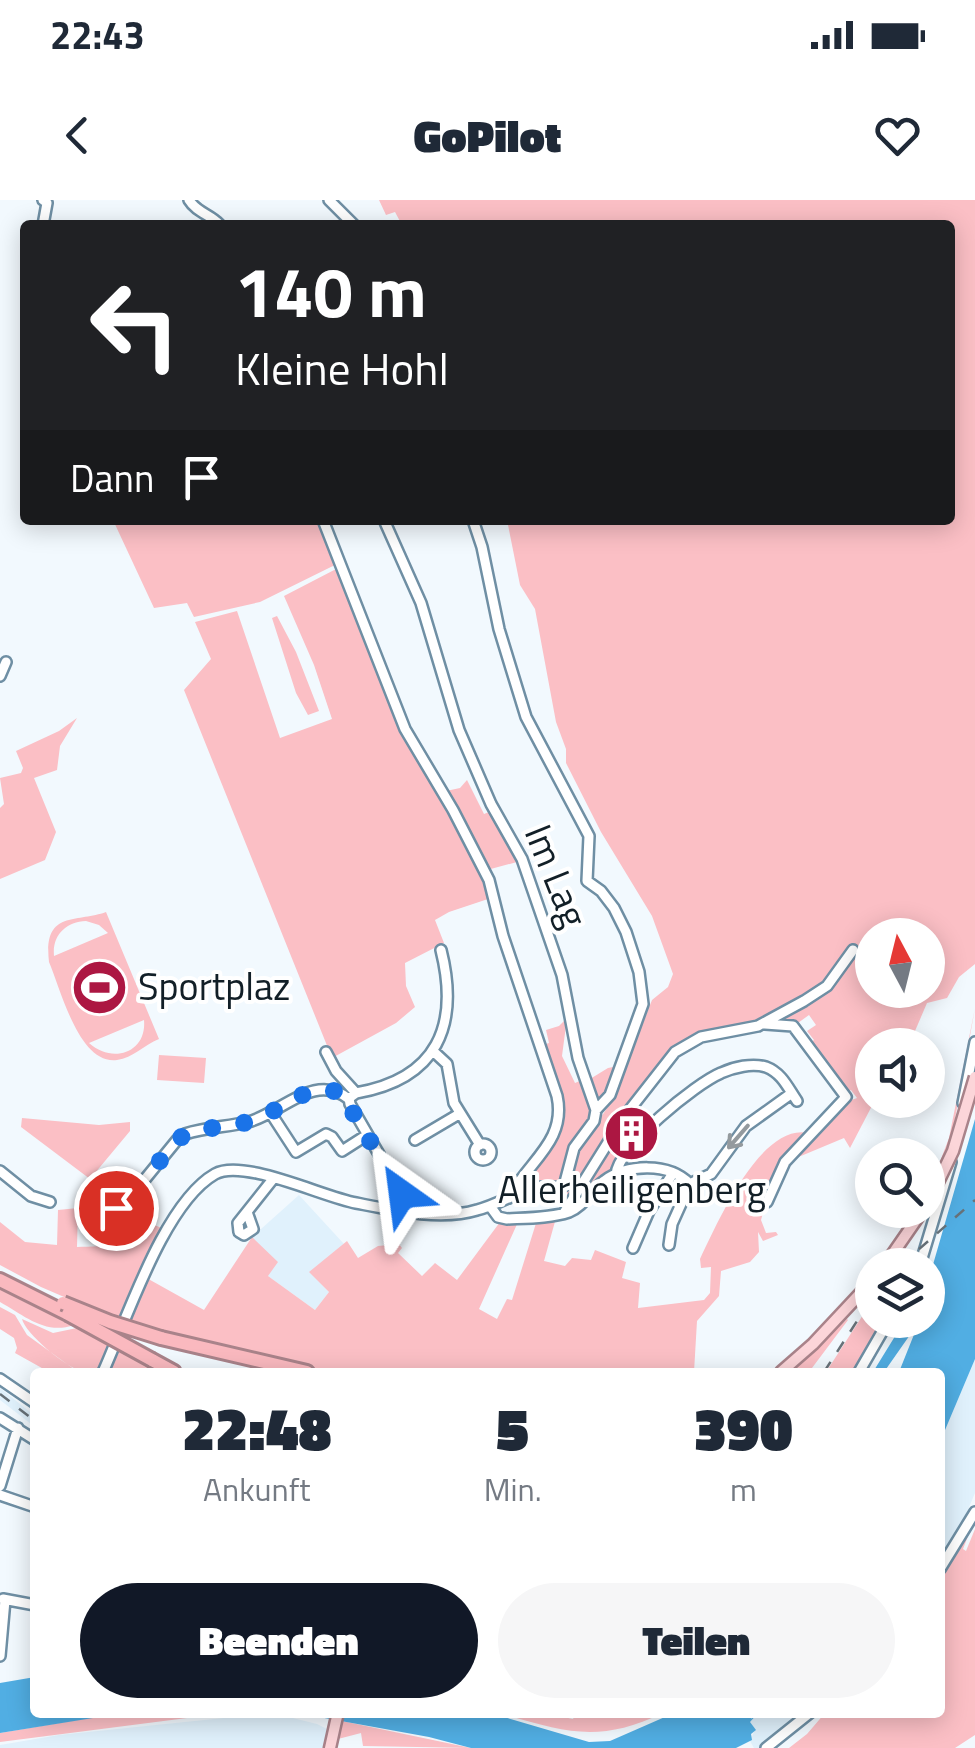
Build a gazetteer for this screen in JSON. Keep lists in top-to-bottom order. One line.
{"streets":{"street":["Im Lag"]},"places":{"sports":["Sportplaz"],"building":["Allerheiligenberg"]},"north":"top","page":{"status":"22:43","header":"GoPilot","turn":["140 m","Kleine Hohl"],"then":"Dann","eta":["22:48","Ankunft","5","Min.","390","m"],"buttons":["Beenden","Teilen"]}}
